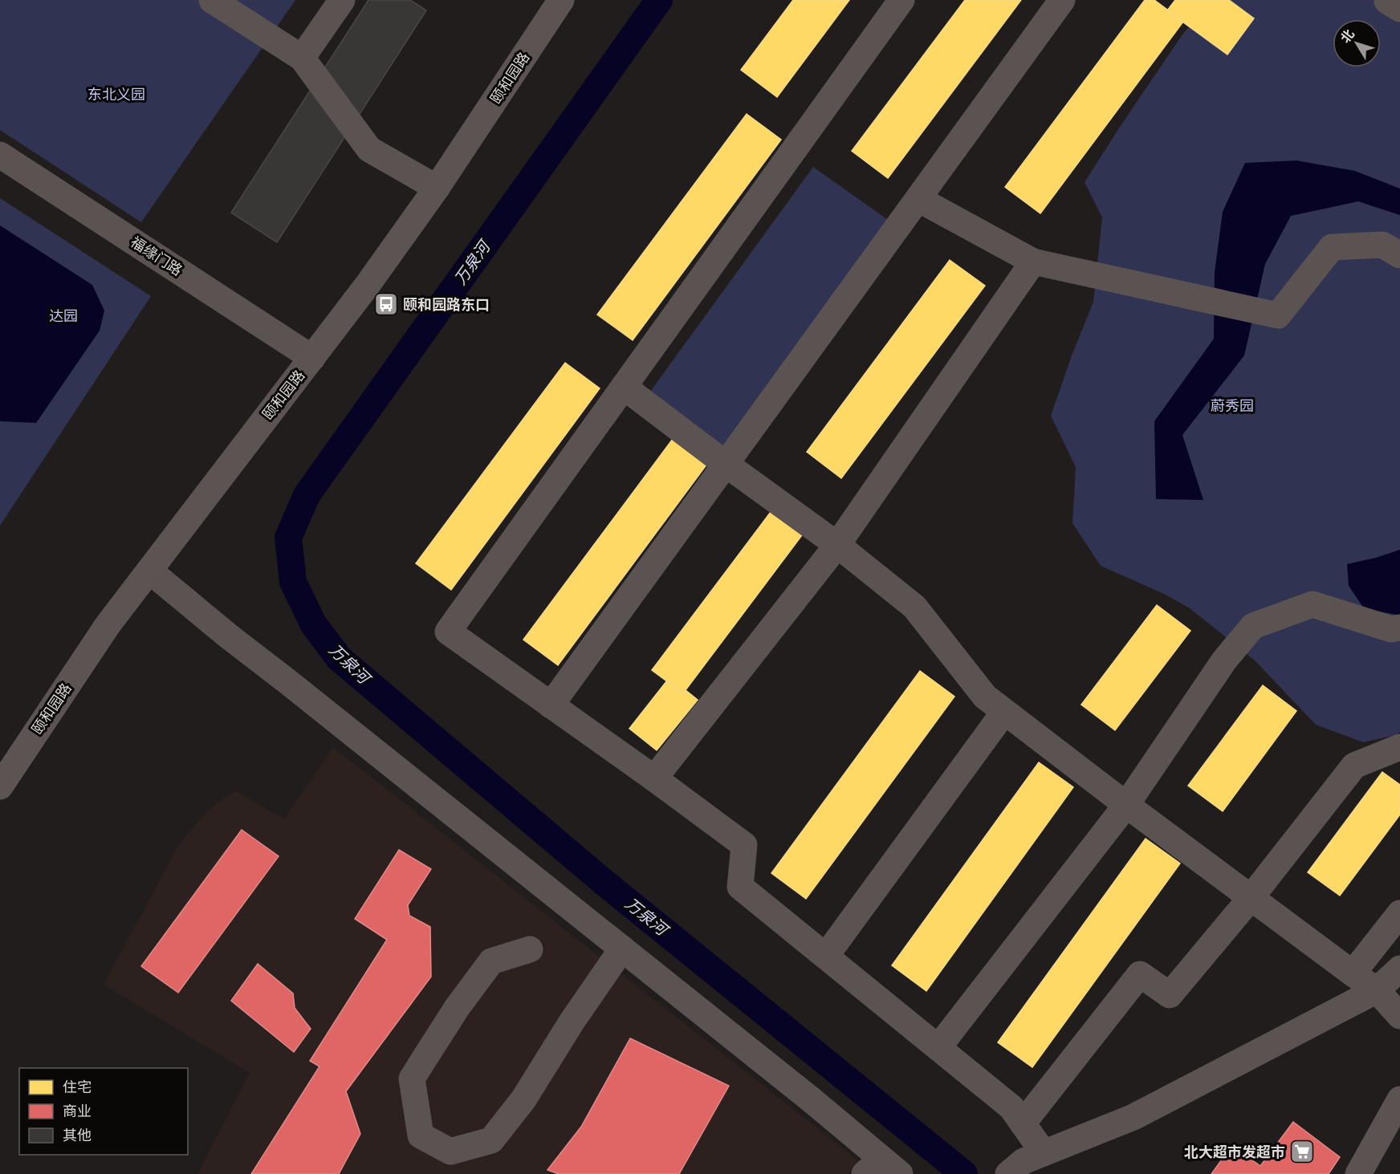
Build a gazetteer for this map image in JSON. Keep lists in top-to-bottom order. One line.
{"streets":{"main road":["颐和园路"],"street":["福缘门路"]},"crossings":[["颐和园路","福缘门路"]],"water":["万泉河"],"parks":["东北义园","达园","蔚秀园"],"places":{"bus stop":["颐和园路东口"],"supermarket":["北大超市发超市"]},"legend":["住宅","商业","其他"],"north":"top left"}
